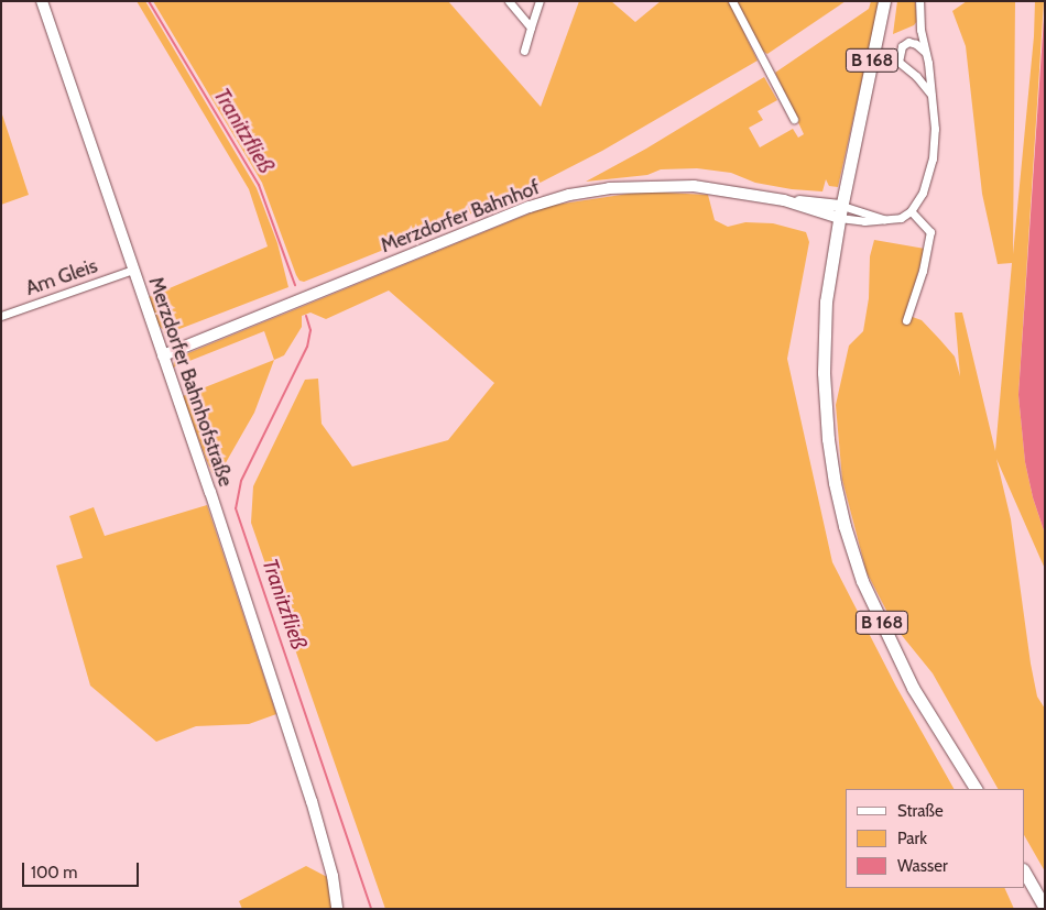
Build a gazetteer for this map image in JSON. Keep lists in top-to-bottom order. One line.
{"streets":{"main road":["B 168"],"street":["Merzdorfer Bahnhof","Am Gleis","Merzdorfer Bahnhofstraße"]},"crossings":[["B 168","Merzdorfer Bahnhof"],["Merzdorfer Bahnhof","Merzdorfer Bahnhofstraße"],["Am Gleis","Merzdorfer Bahnhofstraße"]],"water":["Tranitzfließ"],"legend":["Straße","Park","Wasser"],"scale_bar":"100 m"}
